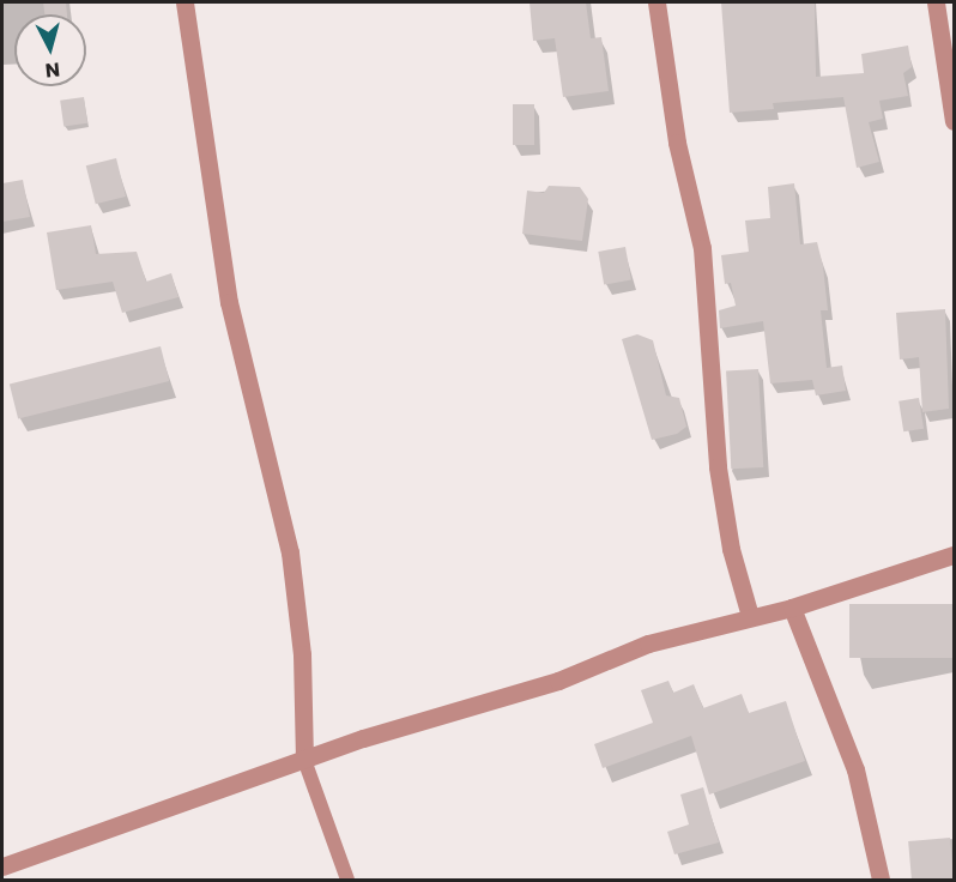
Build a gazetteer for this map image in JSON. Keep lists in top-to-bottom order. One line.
{"north":"bottom"}
